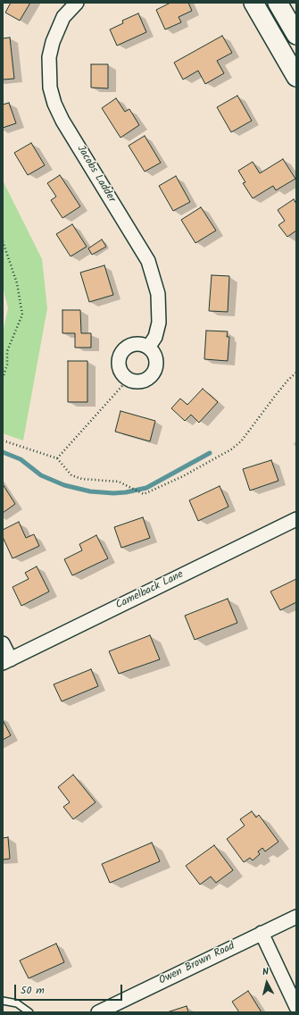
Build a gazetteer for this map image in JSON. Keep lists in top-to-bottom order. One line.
{"streets":{"street":["Jacobs Ladder","Camelback Lane","Owen Brown Road"]},"scale_bar":"50 m","north":"top"}
